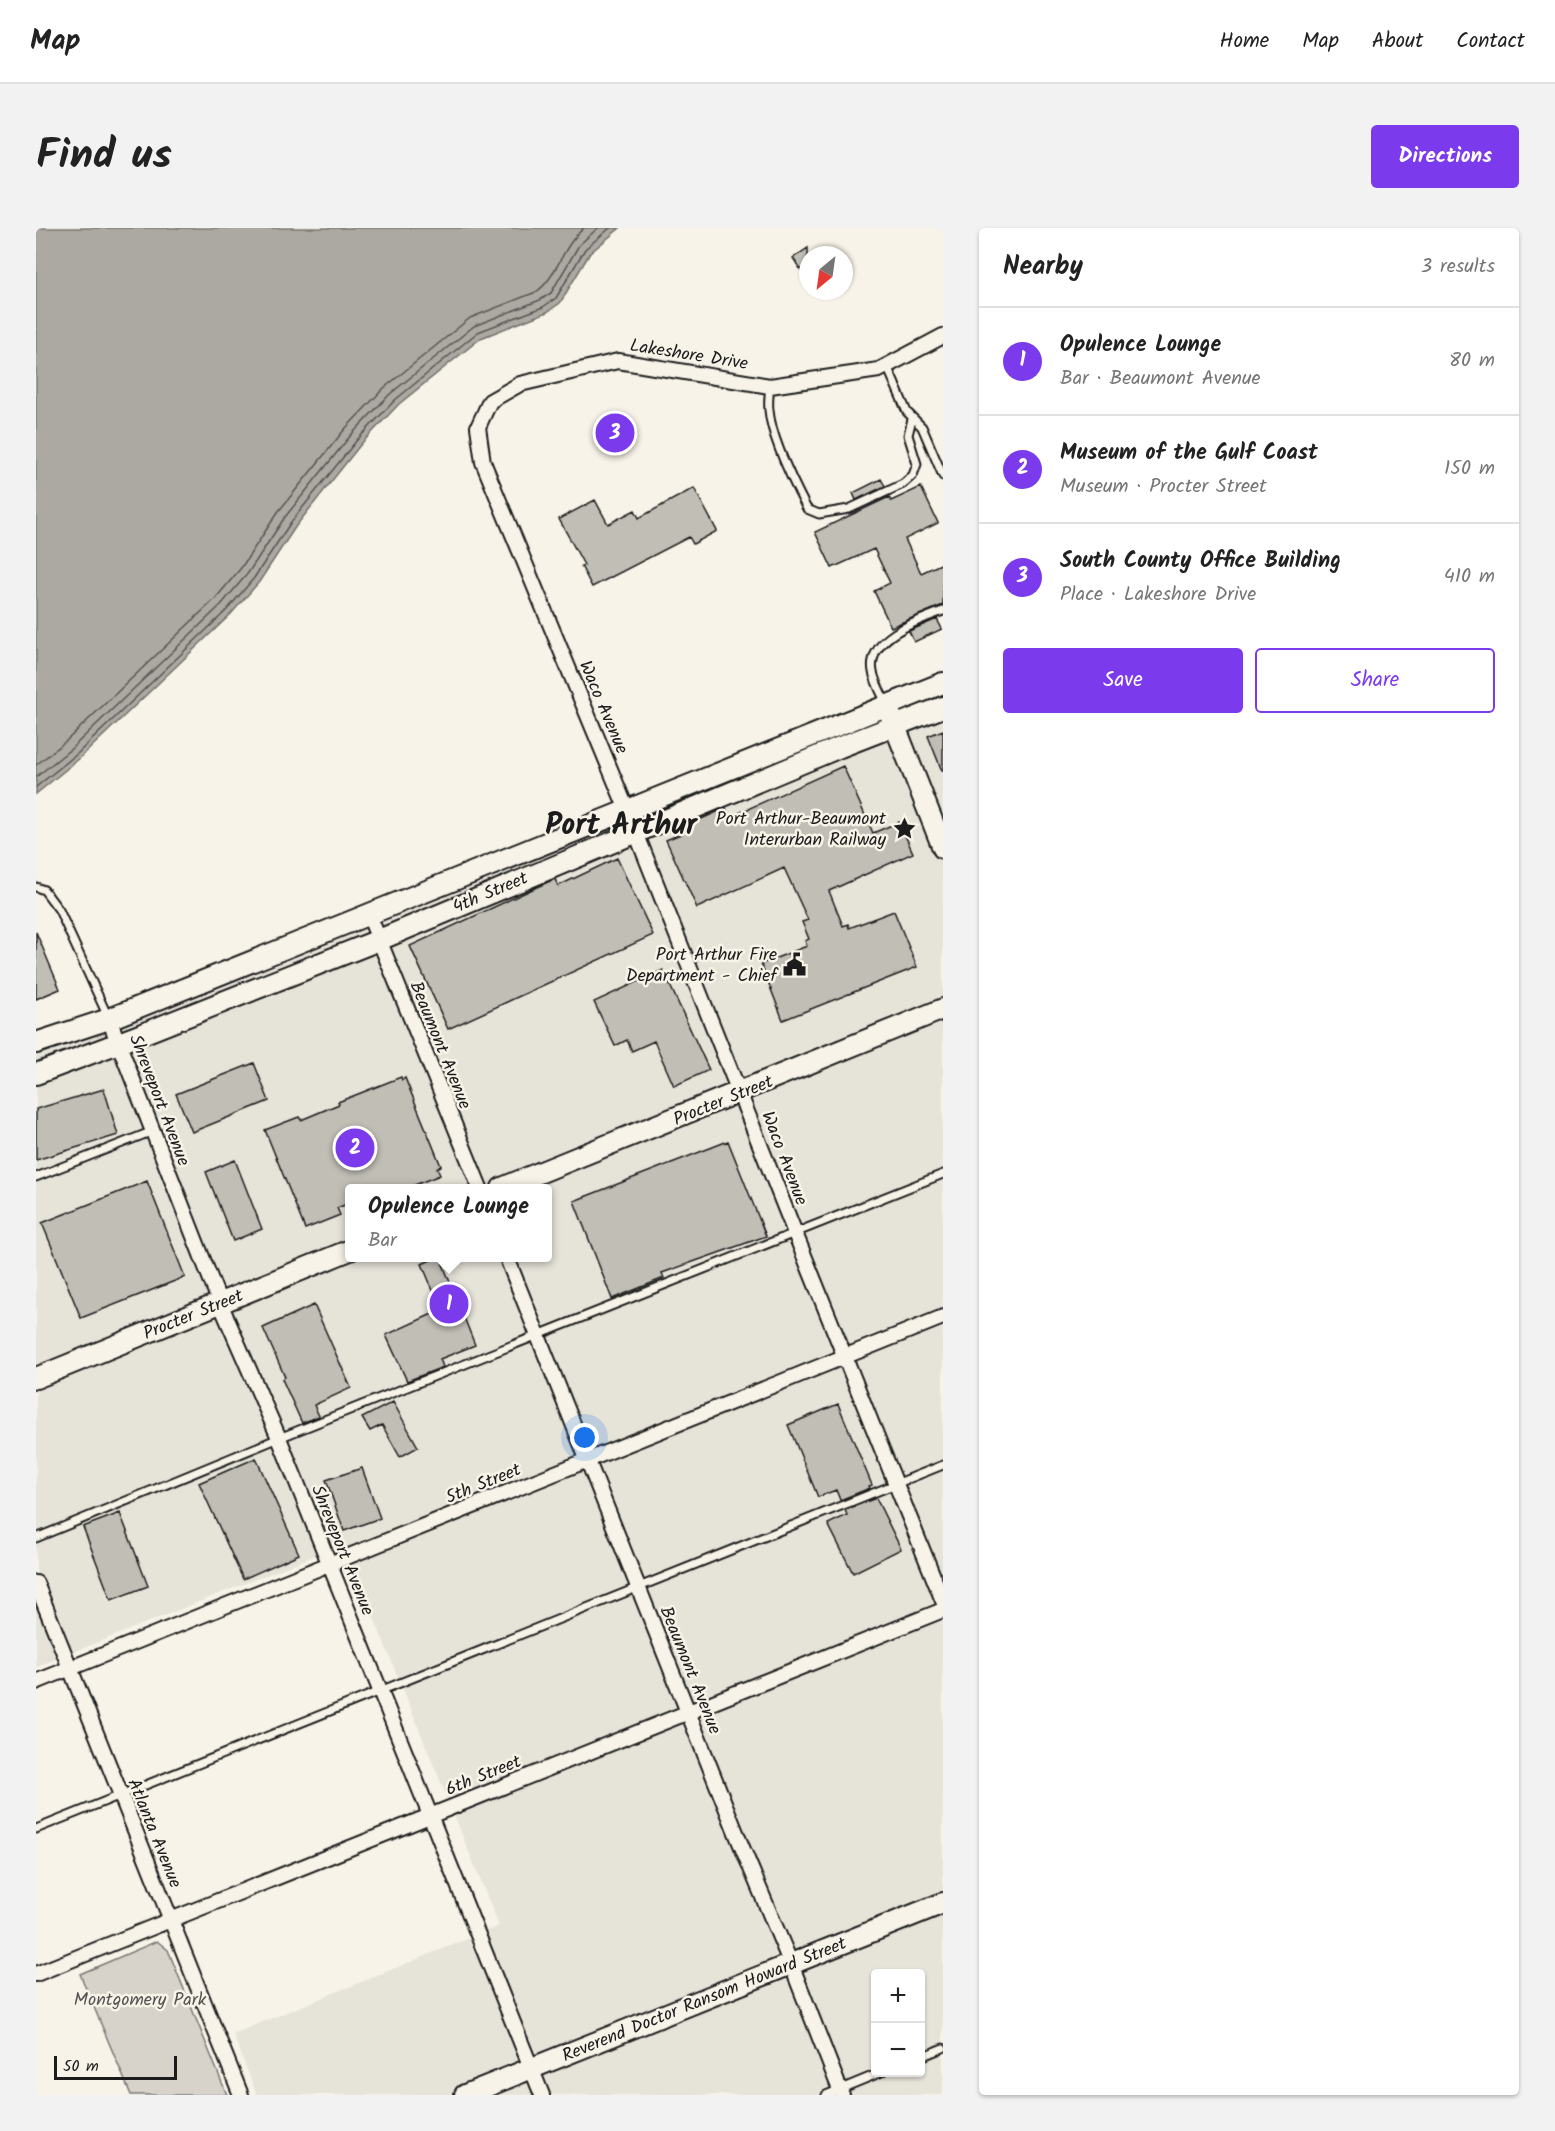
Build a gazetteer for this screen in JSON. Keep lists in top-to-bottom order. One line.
{"streets":{"street":["Lakeshore Drive","Waco Avenue","4th Street","Beaumont Avenue","Shreveport Avenue","Procter Street","5th Street","6th Street","Atlanta Avenue","Reverend Doctor Ransom Howard Street"]},"crossings":[["Lakeshore Drive","Waco Avenue"],["Waco Avenue","4th Street"],["Waco Avenue","Procter Street"],["Waco Avenue","5th Street"],["4th Street","Beaumont Avenue"],["4th Street","Shreveport Avenue"],["Beaumont Avenue","5th Street"],["Beaumont Avenue","6th Street"],["Beaumont Avenue","Reverend Doctor Ransom Howard Street"],["Shreveport Avenue","Procter Street"],["Shreveport Avenue","5th Street"],["Shreveport Avenue","6th Street"],["Shreveport Avenue","Reverend Doctor Ransom Howard Street"],["5th Street","Atlanta Avenue"],["6th Street","Atlanta Avenue"]],"districts":["Port Arthur"],"parks":["Montgomery Park"],"places":{"place":["Port Arthur-Beaumont Interurban Railway"],"public building":["Port Arthur Fire Department - Chief"]},"scale_bar":"50 m","north":"bottom left","page":{"header":"Map","nav":["Home","Map","About","Contact"],"title":"Find us","buttons":["Directions",["Save","Share"]],"heading":["Nearby","3 results"],"list":[{"mark":"1","name":"Opulence Lounge","note":"Bar · Beaumont Avenue","value":"80 m"},{"mark":"2","name":"Museum of the Gulf Coast","note":"Museum · Procter Street","value":"150 m"},{"mark":"3","name":"South County Office Building","note":"Place · Lakeshore Drive","value":"410 m"}],"pins":["3","2","1"],"popup":["Opulence Lounge","Bar"],"map_buttons":["+","−"],"scale":"50 m"}}
